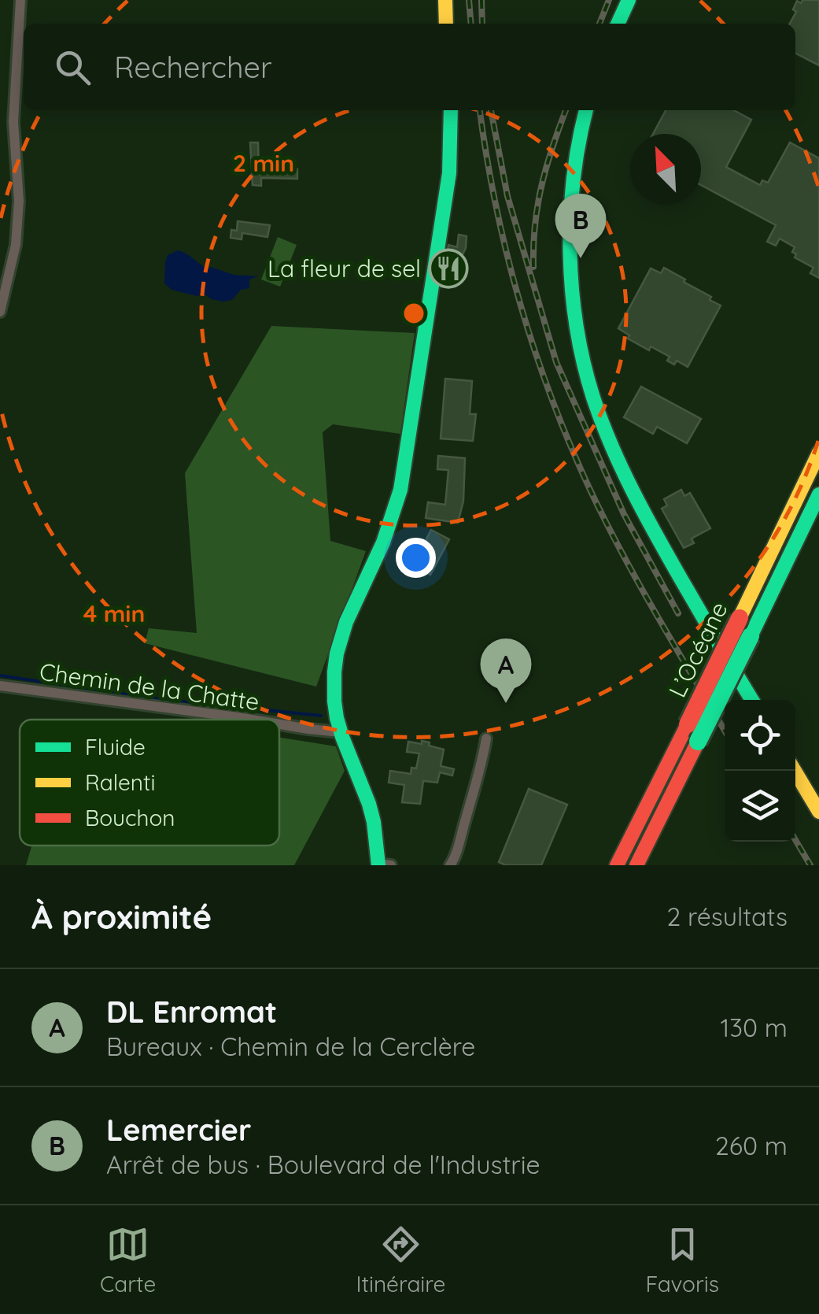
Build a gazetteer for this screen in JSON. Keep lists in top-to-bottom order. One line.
{"streets":{"main road":["L’Océane"],"street":["Chemin de la Chatte"]},"places":{"restaurant":["La fleur de sel"]},"legend":["Fluide","Ralenti","Bouchon"],"north":"top left","page":{"search":"Rechercher","pins":["B","A"],"heading":["À proximité","2 résultats"],"list":[{"mark":"A","name":"DL Enromat","note":"Bureaux · Chemin de la Cerclère","value":"130 m"},{"mark":"B","name":"Lemercier","note":"Arrêt de bus · Boulevard de l'Industrie","value":"260 m"}],"nav":["Carte","Itinéraire","Favoris"]},"rings":["2 min","4 min"]}
